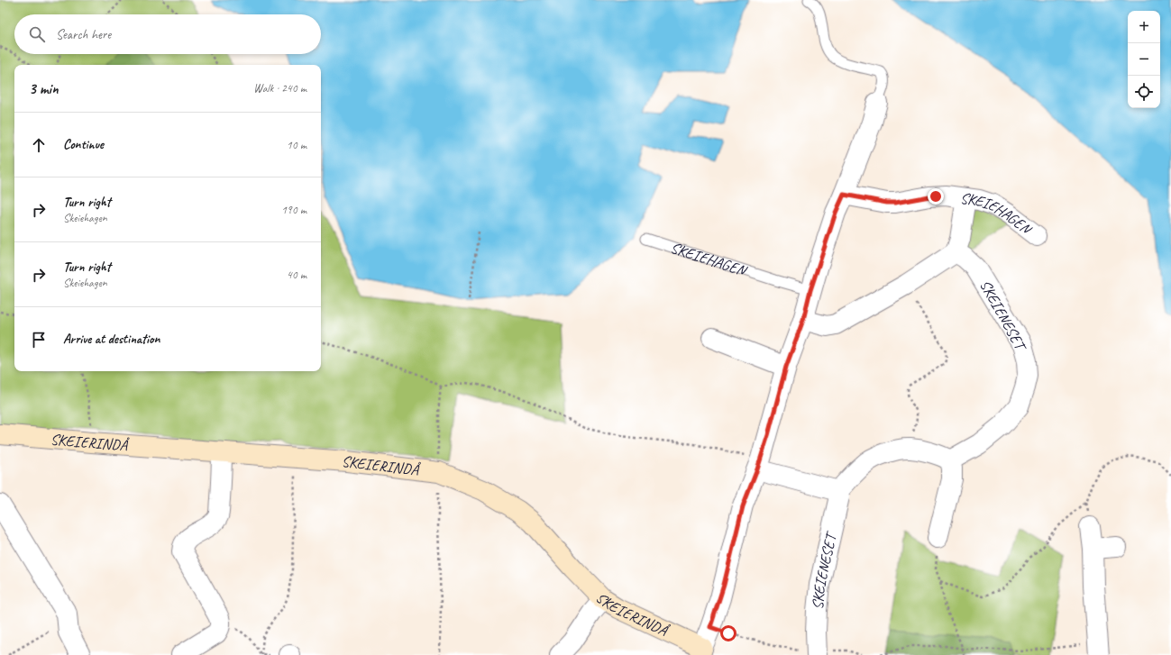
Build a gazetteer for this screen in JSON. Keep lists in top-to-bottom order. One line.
{"streets":{"street":["SKEIEHAGEN","SKEIENESET","SKEIERINDÅ"]},"page":{"map_buttons":["+","−"],"search":"Search here","heading":["3 min","Walk · 240 m"],"list":[["Continue","10 m"],["Turn right","Skeiehagen","190 m"],["Turn right","Skeiehagen","40 m"],"Arrive at destination"]}}
